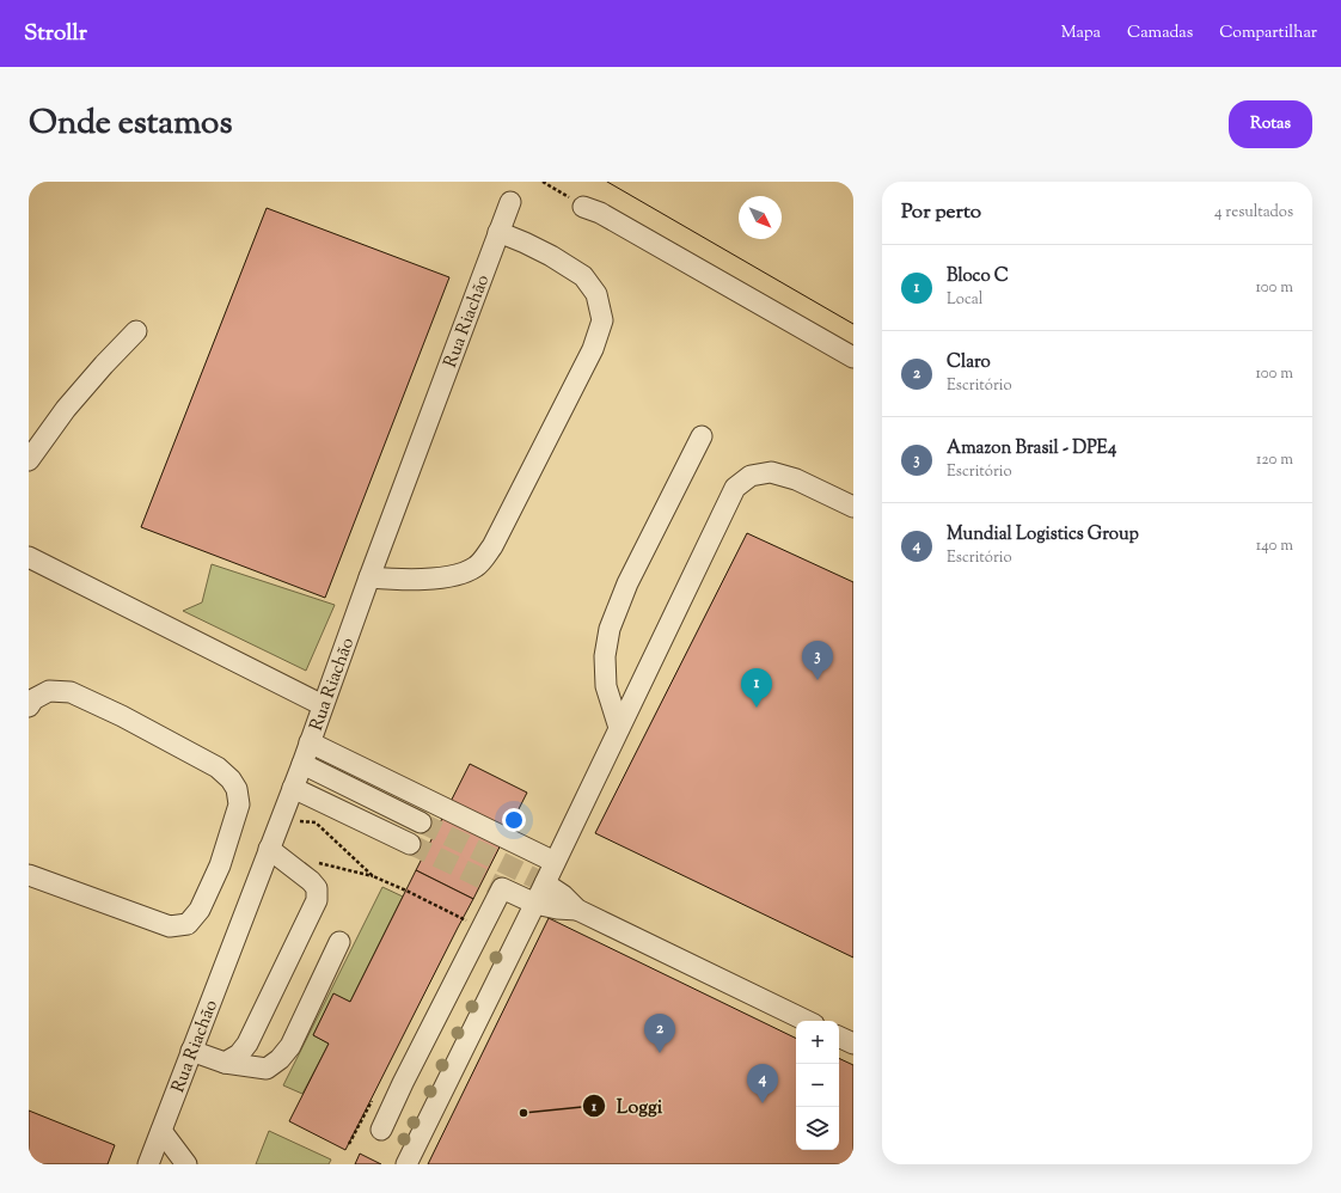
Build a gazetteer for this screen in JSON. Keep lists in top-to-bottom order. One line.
{"streets":{"street":["Rua Riachão"]},"places":["Loggi"],"north":"bottom right","page":{"header":"Strollr","nav":["Mapa","Camadas","Compartilhar"],"title":"Onde estamos","buttons":"Rotas","heading":["Por perto","4 resultados"],"list":[{"mark":"1","name":"Bloco C","note":"Local","value":"100 m"},{"mark":"2","name":"Claro","note":"Escritório","value":"100 m"},{"mark":"3","name":"Amazon Brasil - DPE4","note":"Escritório","value":"120 m"},{"mark":"4","name":"Mundial Logistics Group","note":"Escritório","value":"140 m"}],"pins":["3","1","2","4"],"map_buttons":["+","−"]}}
